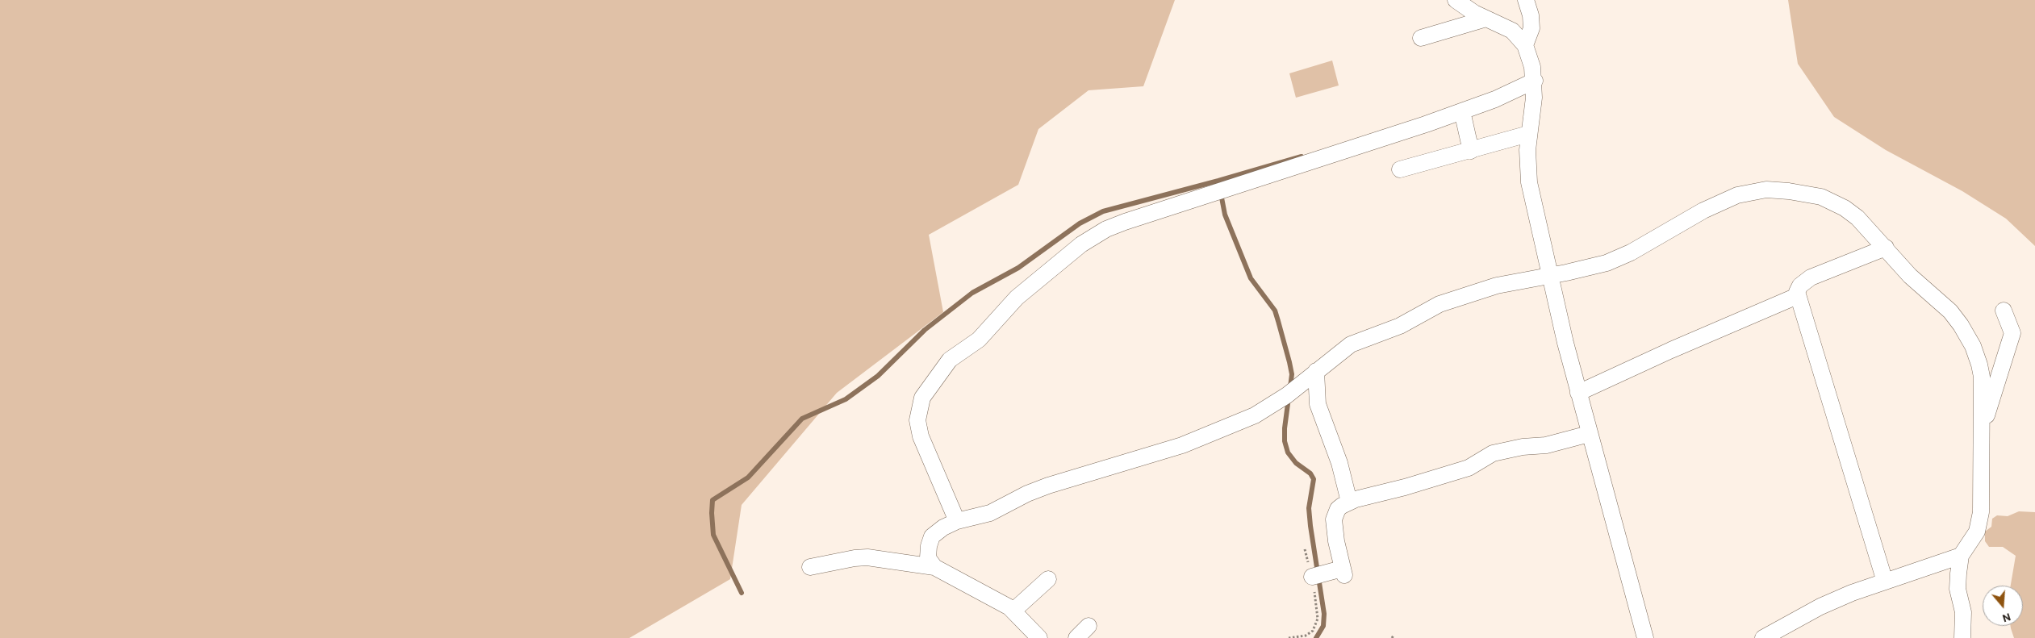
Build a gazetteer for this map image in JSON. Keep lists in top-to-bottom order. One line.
{"north":"bottom"}
